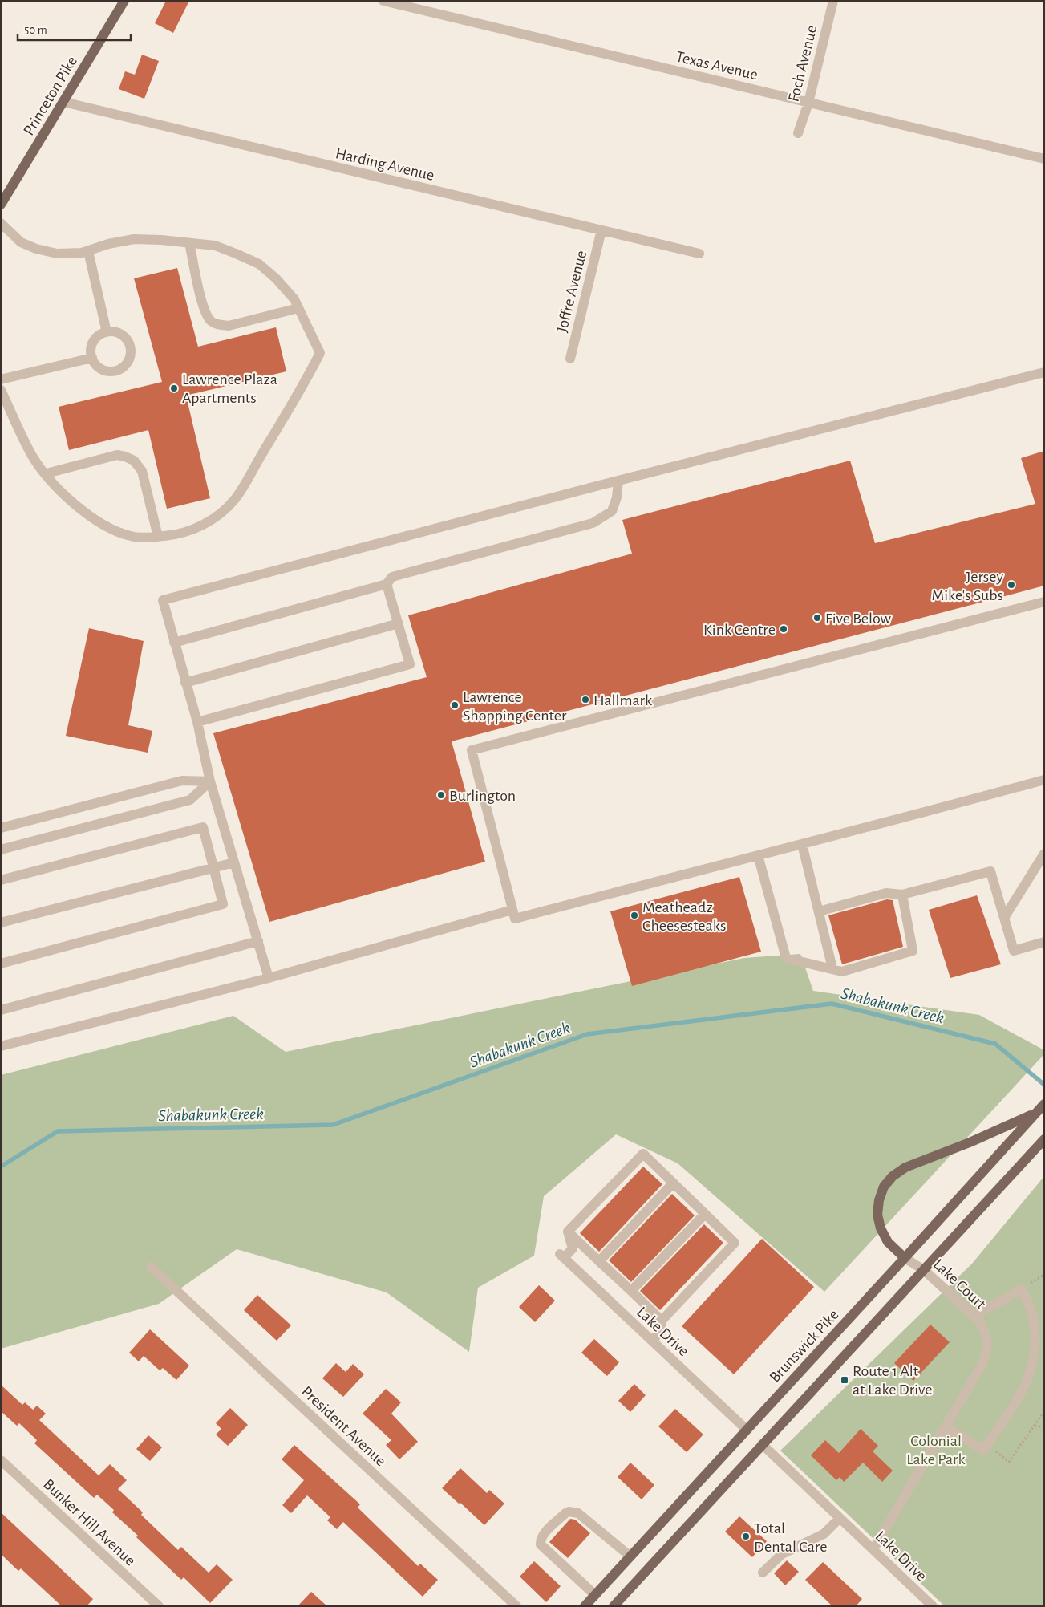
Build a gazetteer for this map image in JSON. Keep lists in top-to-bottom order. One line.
{"streets":{"main road":["Princeton Pike","Brunswick Pike"],"street":["Foch Avenue","Texas Avenue","Harding Avenue","Joffre Avenue","Lake Court","Lake Drive","President Avenue","Bunker Hill Avenue"]},"crossings":[["Foch Avenue","Texas Avenue"],["Princeton Pike","Harding Avenue"],["Harding Avenue","Joffre Avenue"],["Lake Court","Lake Drive"],["Lake Court","Brunswick Pike"],["Lake Drive","Brunswick Pike"]],"water":["Shabakunk Creek"],"parks":["Colonial Lake Park"],"places":{"other":["Lawrence Plaza Apartments","Jersey Mike's Subs","Five Below","Kink Centre","Hallmark","Lawrence Shopping Center","Burlington","Meatheadz Cheesesteaks","Total Dental Care"],"transit":["Route 1 Alt at Lake Drive"]},"scale_bar":"50 m"}
